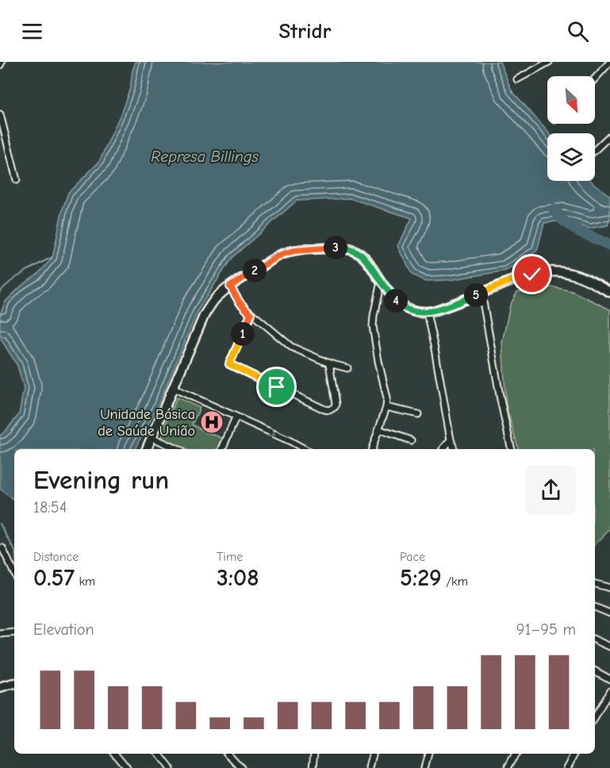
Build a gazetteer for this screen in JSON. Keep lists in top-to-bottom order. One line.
{"water":["Represa Billings"],"places":{"hospital":["Unidade Básica de Saúde União"]},"north":"bottom right","page":{"header":"Stridr","pins":["3","2","5","4","1"],"heading":["Evening run","18:54"],"stats":[["Distance","0.57 km"],["Time","3:08"],["Pace","5:29 /km"]],"chart":["Elevation","91–95 m"]}}
